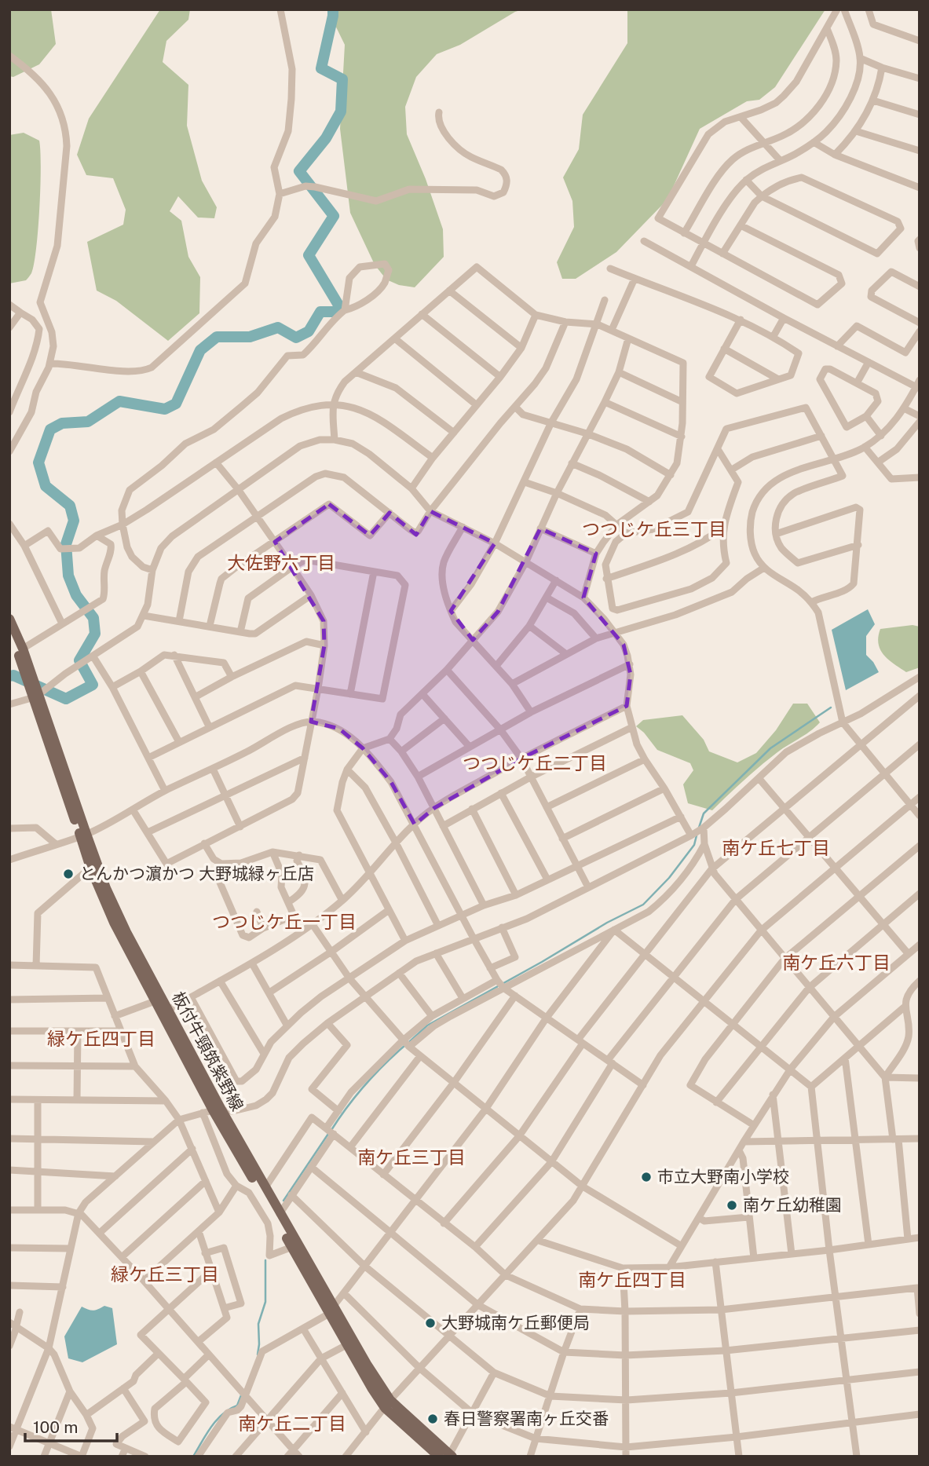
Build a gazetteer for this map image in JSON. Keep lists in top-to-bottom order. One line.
{"streets":{"main road":["板付牛頸筑紫野線"]},"districts":["つつじケ丘三丁目","大佐野六丁目","つつじケ丘二丁目","南ケ丘七丁目","つつじケ丘一丁目","南ケ丘六丁目","緑ケ丘四丁目","南ケ丘三丁目","緑ケ丘三丁目","南ケ丘四丁目","南ケ丘二丁目"],"places":["とんかつ濵かつ 大野城緑ヶ丘店","市立大野南小学校","南ケ丘幼稚園","大野城南ケ丘郵便局","春日警察署南ヶ丘交番"],"scale_bar":"100 m"}
